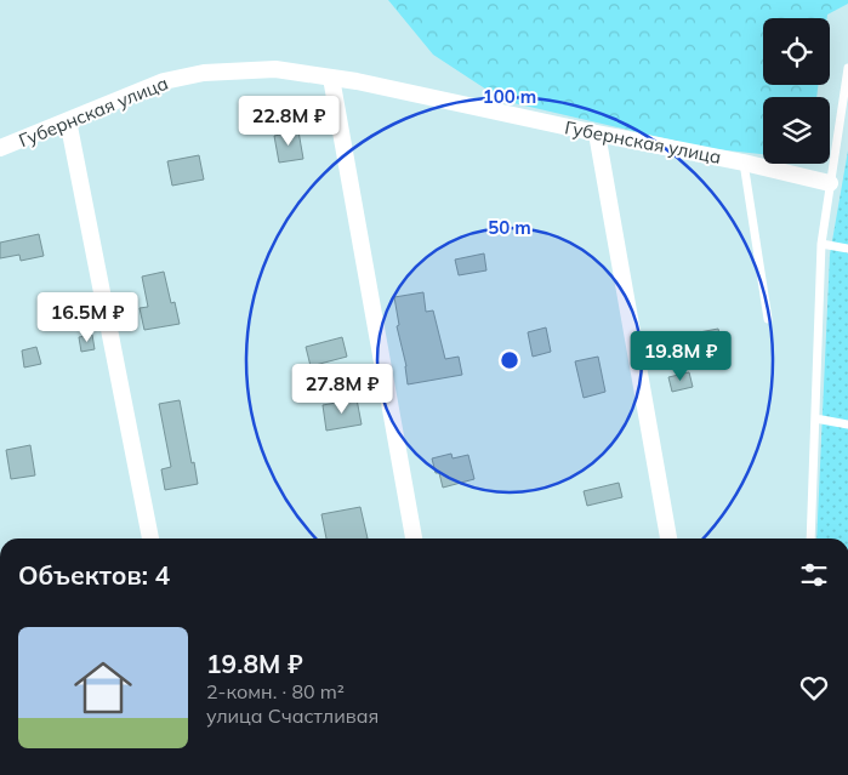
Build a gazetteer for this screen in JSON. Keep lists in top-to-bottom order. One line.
{"streets":{"street":["Губернская улица"]},"page":{"price":["22.8M ₽","16.5M ₽","19.8M ₽","27.8M ₽"],"heading":"Объектов: 4","list":[{"name":"19.8M ₽","note":"2-комн. · 80 m² · улица Счастливая"}]},"rings":["100 m","50 m"]}
